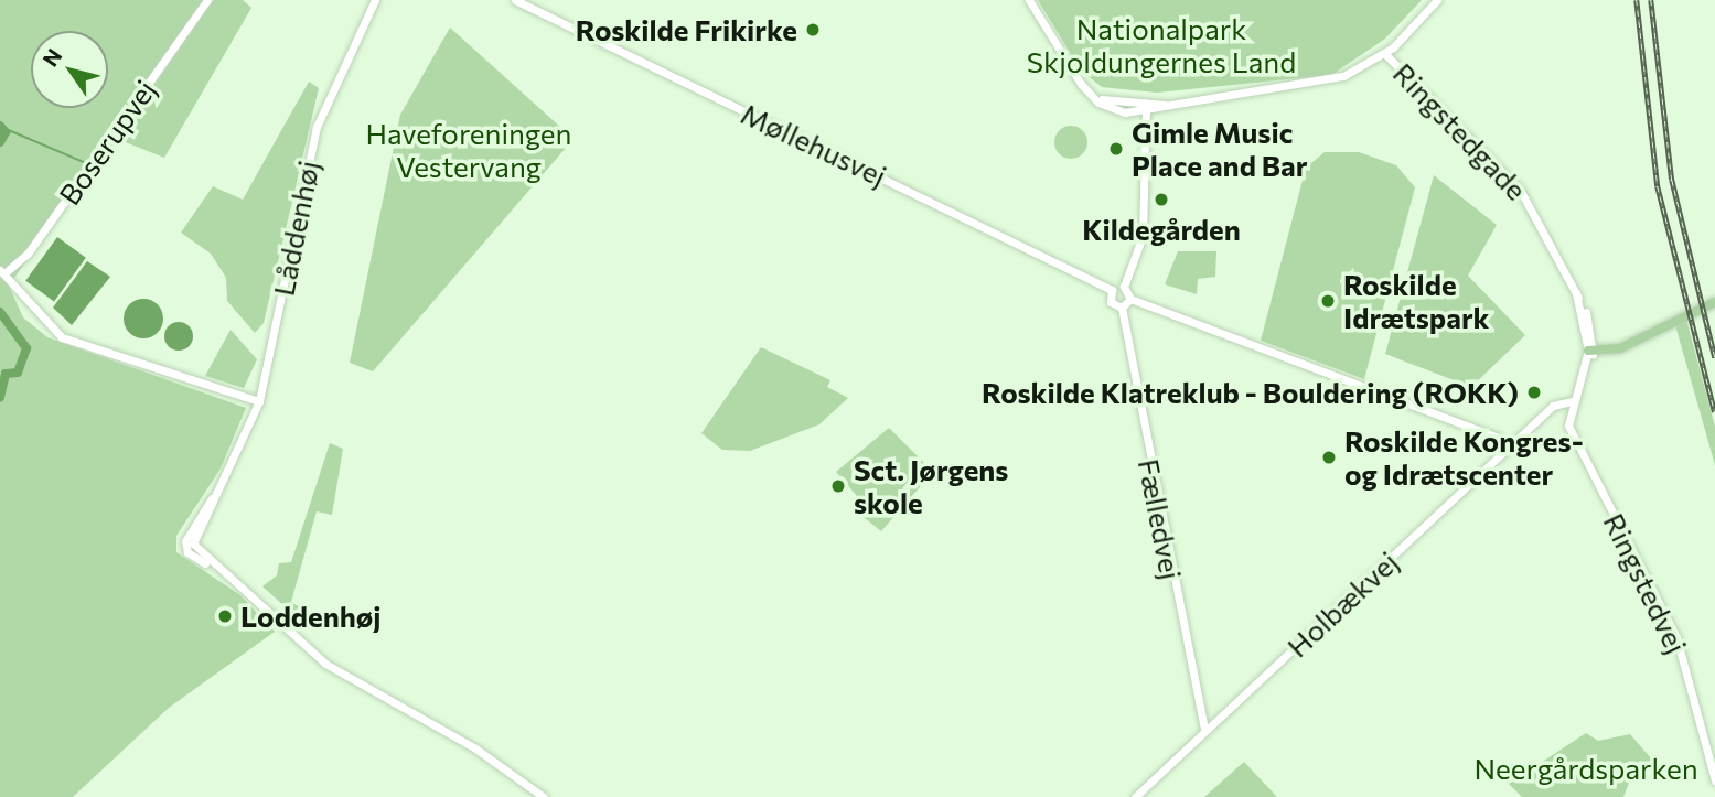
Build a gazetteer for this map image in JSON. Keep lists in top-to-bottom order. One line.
{"streets":{"street":["Ringstedgade","Boserupvej","Møllehusvej","Låddenhøj","Fælledvej","Ringstedvej","Holbækvej"]},"crossings":[["Ringstedgade","Ringstedvej"],["Møllehusvej","Fælledvej"],["Fælledvej","Holbækvej"],["Ringstedvej","Holbækvej"]],"parks":["Nationalpark Skjoldungernes Land","Haveforeningen Vestervang","Neergårdsparken"],"places":["Roskilde Frikirke","Gimle Music Place and Bar","Kildegården","Roskilde Idrætspark","Roskilde Klatreklub - Bouldering (ROKK)","Roskilde Kongres- og Idrætscenter","Sct. Jørgens skole","Loddenhøj"],"north":"top left"}
